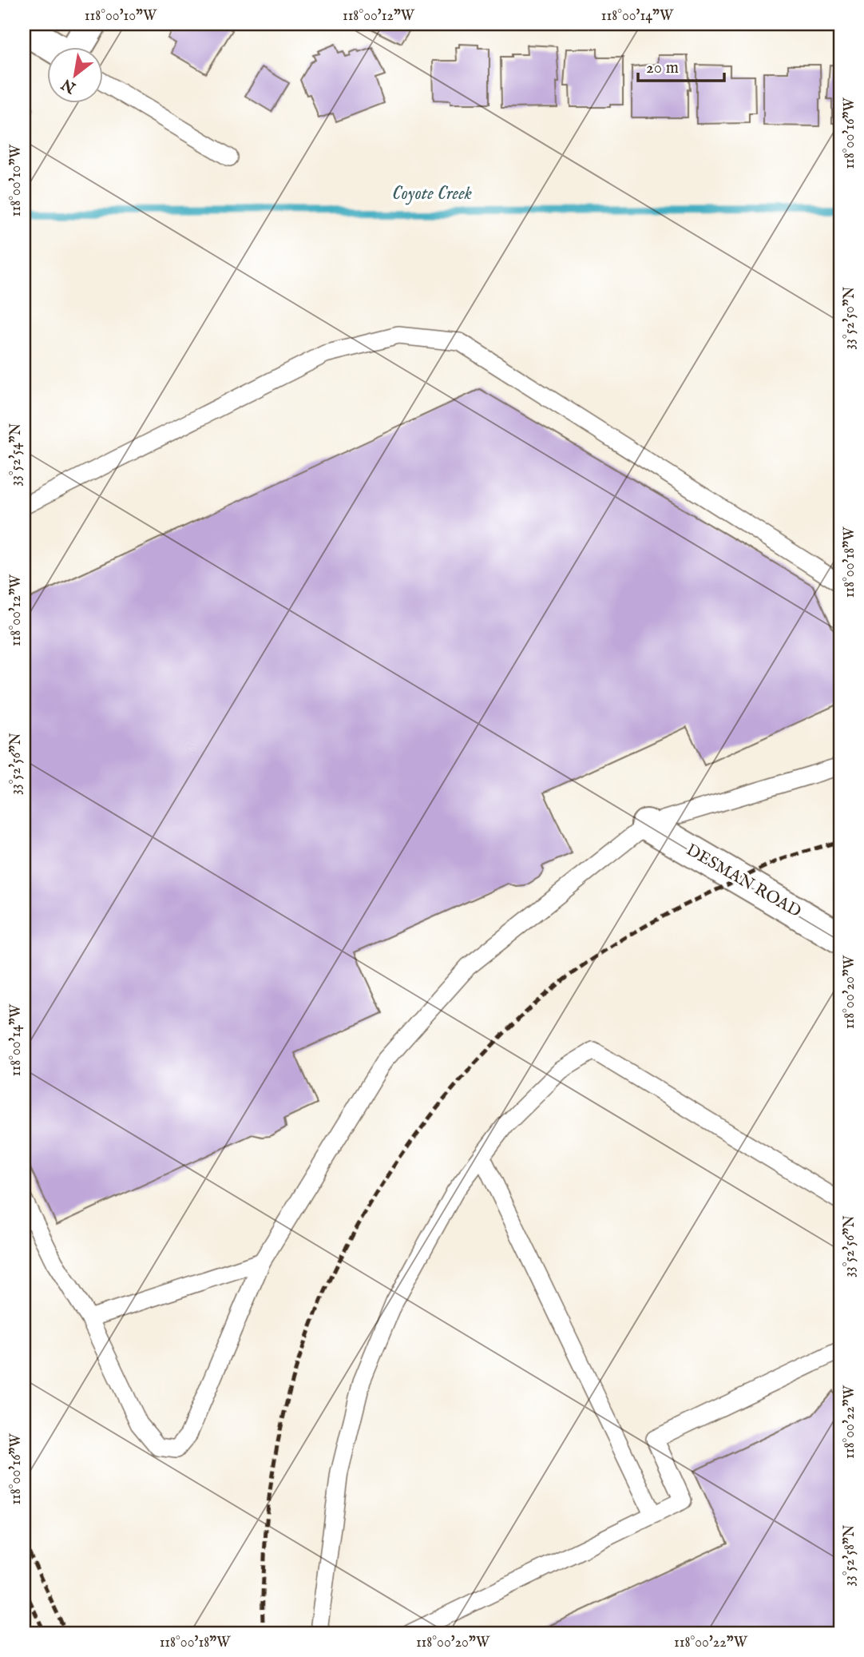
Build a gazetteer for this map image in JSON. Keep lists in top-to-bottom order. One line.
{"streets":{"street":["DESMAN ROAD"]},"water":["Coyote Creek"],"scale_bar":"20 m","north":"bottom left","coordinates":["118°00'10\"W","118°00'12\"W","118°00'14\"W","118°00'16\"W","33°52'50\"N","33°52'54\"N","118°00'18\"W","33°52'56\"N","118°00'20\"W","118°00'22\"W","33°52'58\"N"]}
